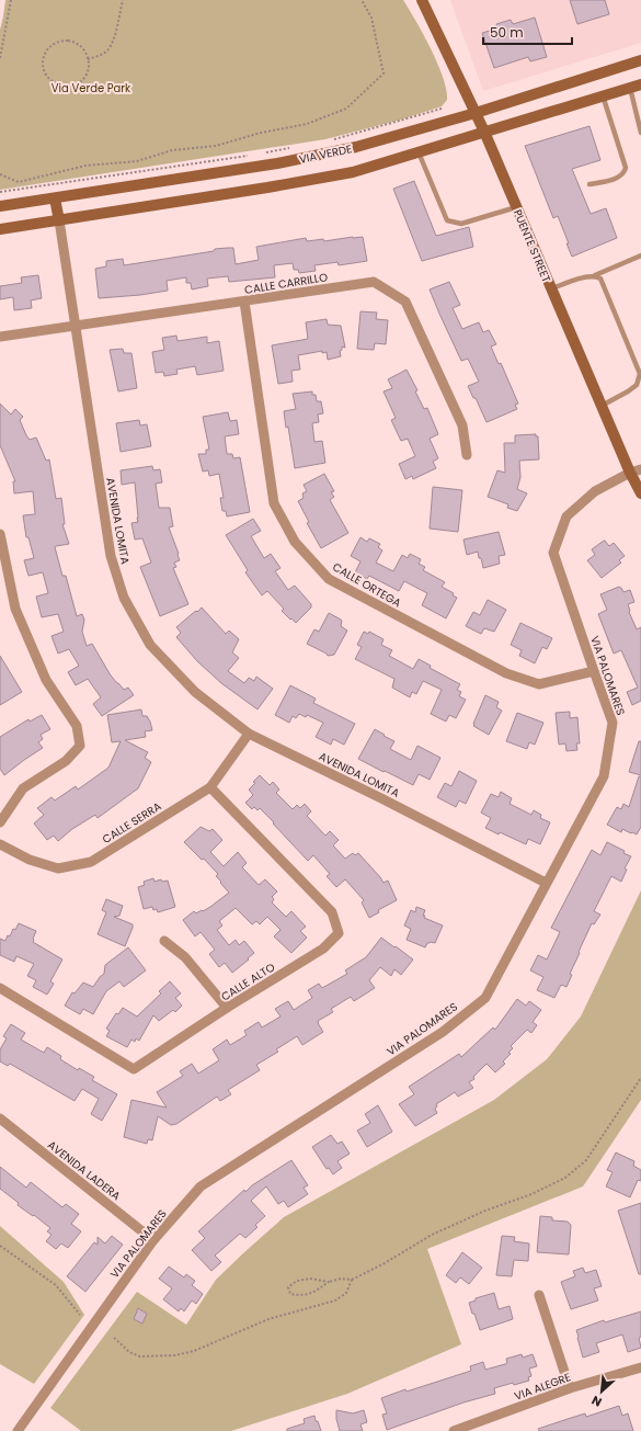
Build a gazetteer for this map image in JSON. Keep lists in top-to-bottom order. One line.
{"streets":{"main road":["VIA VERDE","PUENTE STREET"],"street":["CALLE CARRILLO","AVENIDA LOMITA","CALLE ORTEGA","VIA PALOMARES","CALLE SERRA","CALLE ALTO","AVENIDA LADERA","VIA ALEGRE"]},"crossings":[["VIA VERDE","PUENTE STREET"],["VIA VERDE","AVENIDA LOMITA"],["PUENTE STREET","VIA PALOMARES"],["CALLE CARRILLO","AVENIDA LOMITA"],["CALLE CARRILLO","CALLE ORTEGA"],["AVENIDA LOMITA","VIA PALOMARES"],["AVENIDA LOMITA","CALLE SERRA"],["CALLE ORTEGA","VIA PALOMARES"],["VIA PALOMARES","AVENIDA LADERA"],["CALLE SERRA","CALLE ALTO"]],"parks":["Via Verde Park"],"scale_bar":"50 m","north":"bottom left"}
